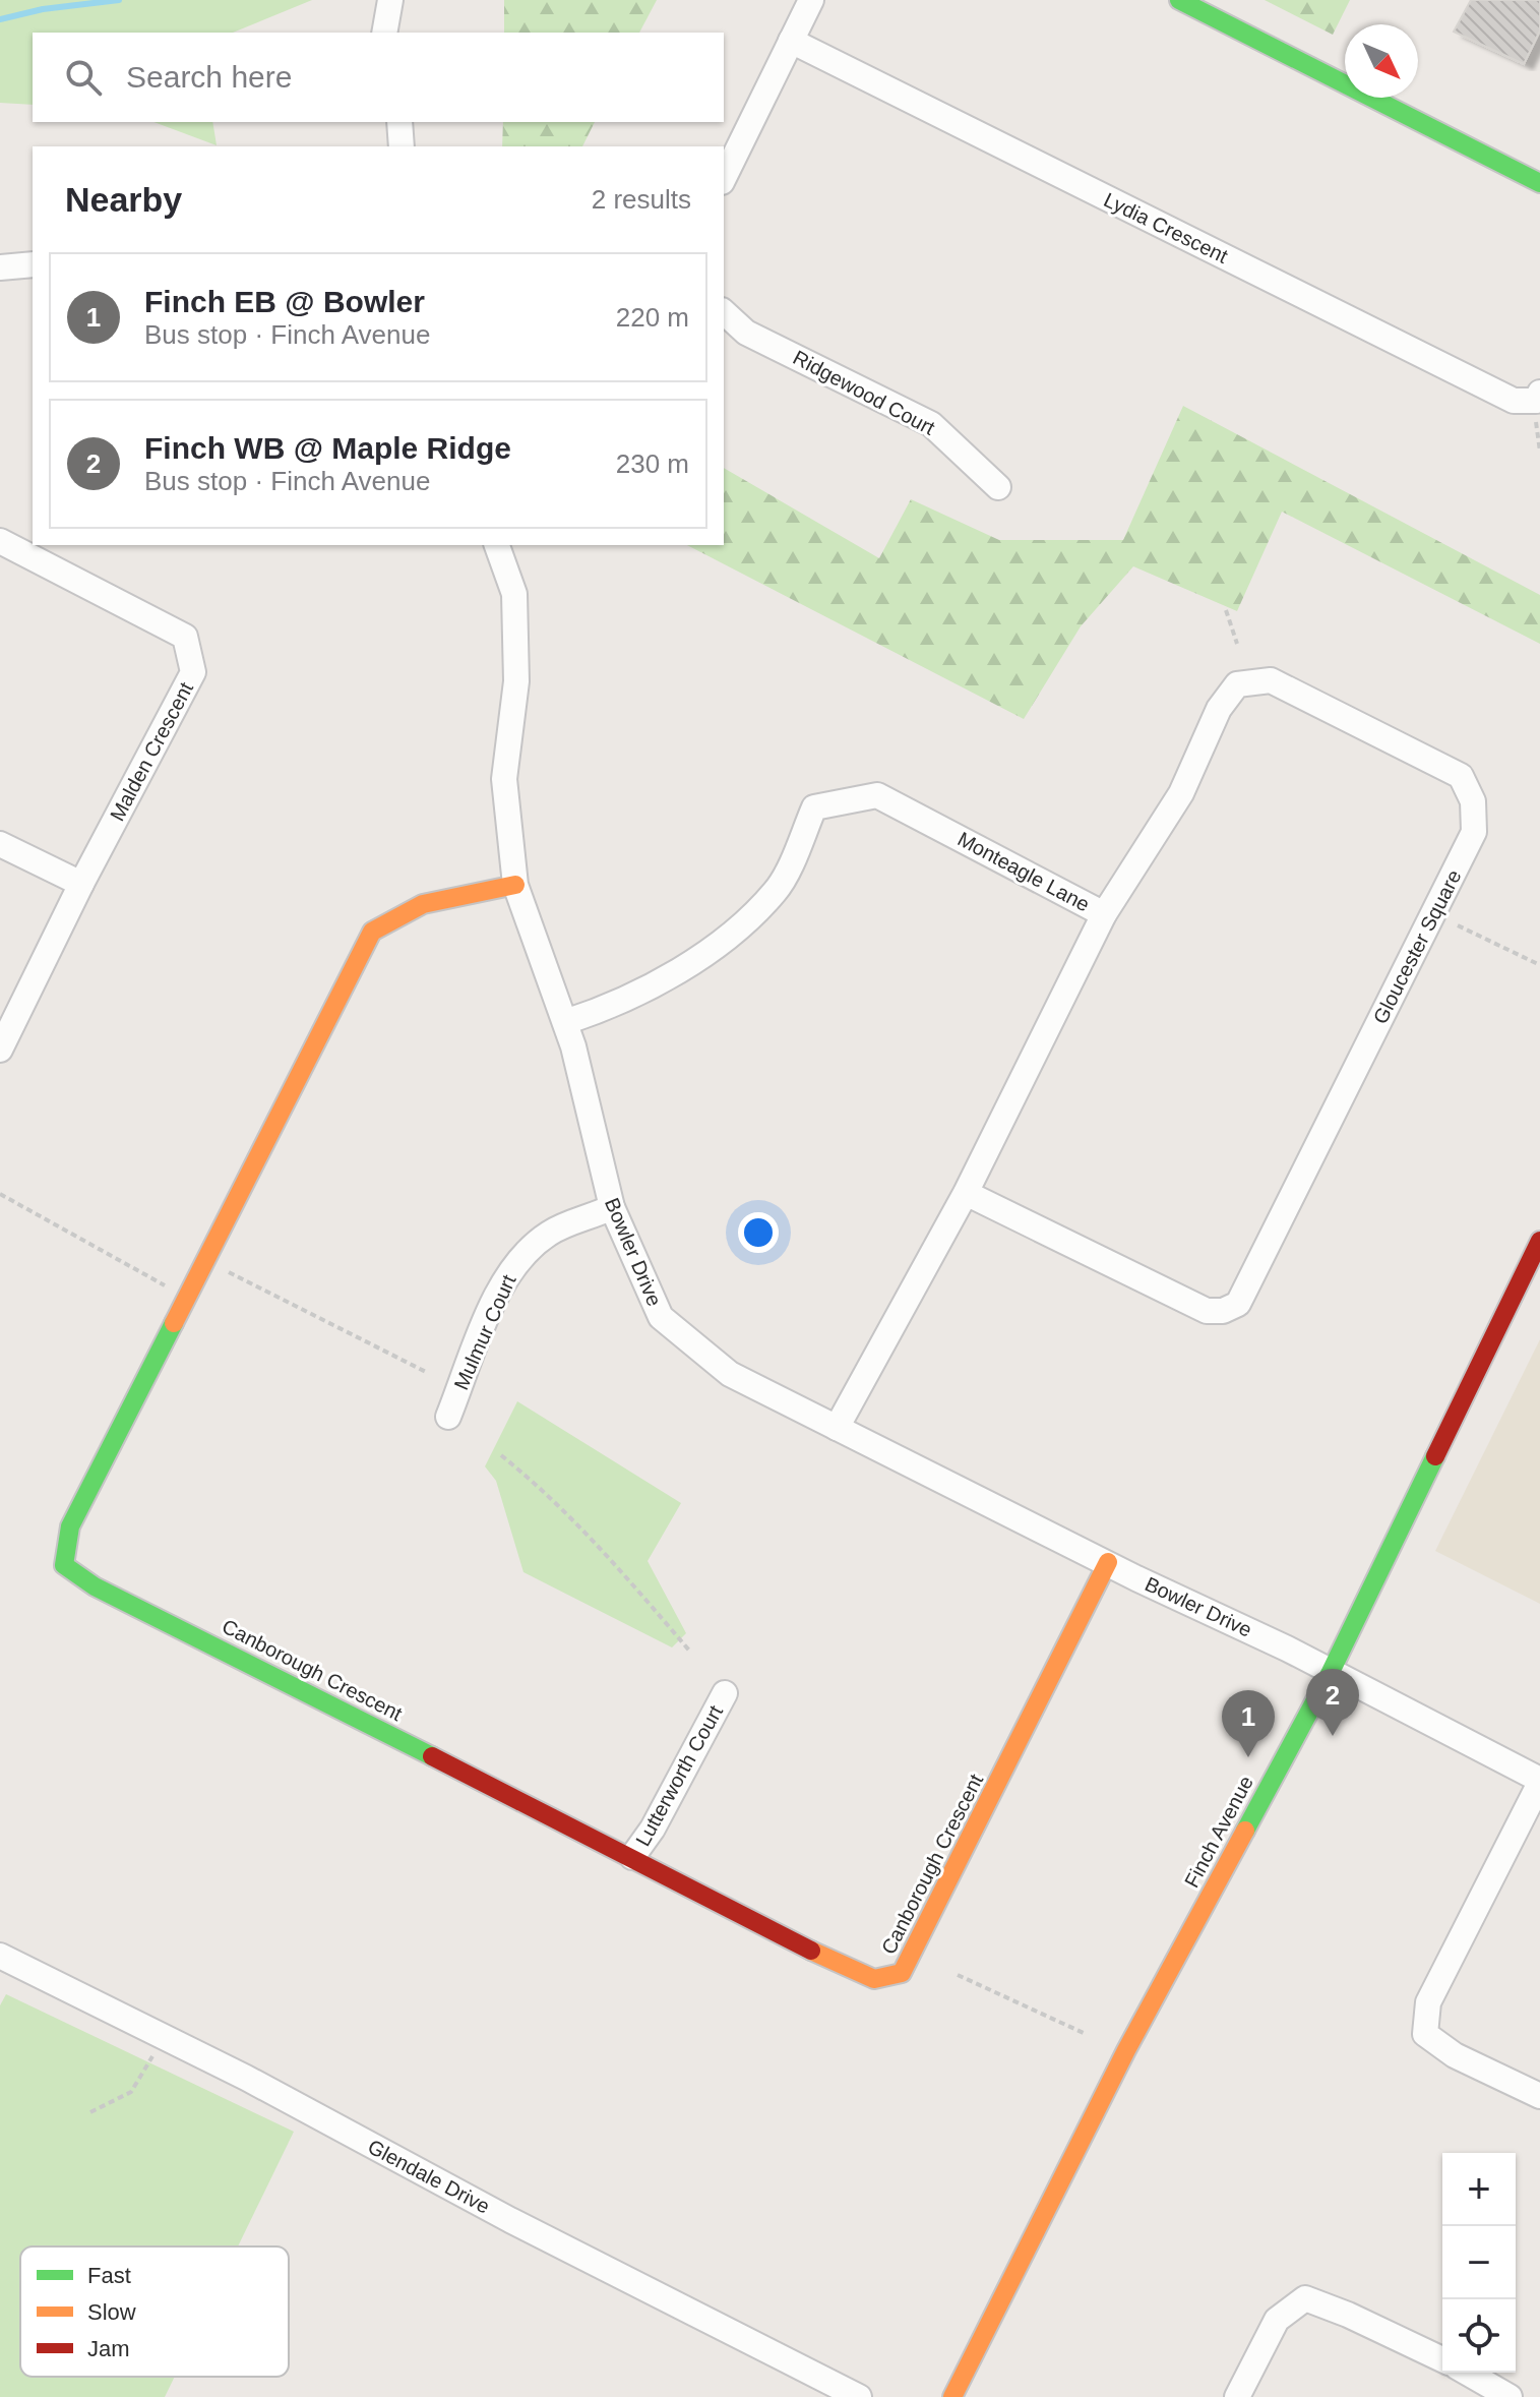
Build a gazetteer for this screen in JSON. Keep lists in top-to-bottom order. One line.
{"streets":{"street":["Lydia Crescent","Ridgewood Court","Malden Crescent","Monteagle Lane","Gloucester Square","Bowler Drive","Mulmur Court","Canborough Crescent","Lutterworth Court","Finch Avenue","Glendale Drive"]},"crossings":[["Monteagle Lane","Gloucester Square"],["Monteagle Lane","Bowler Drive"],["Bowler Drive","Mulmur Court"],["Bowler Drive","Canborough Crescent"],["Bowler Drive","Finch Avenue"],["Canborough Crescent","Lutterworth Court"]],"legend":["Fast","Slow","Jam"],"north":"bottom right","page":{"search":"Search here","heading":["Nearby","2 results"],"list":[{"mark":"1","name":"Finch EB @ Bowler","note":"Bus stop · Finch Avenue","value":"220 m"},{"mark":"2","name":"Finch WB @ Maple Ridge","note":"Bus stop · Finch Avenue","value":"230 m"}],"pins":["2","1"],"map_buttons":["+","−"]}}
